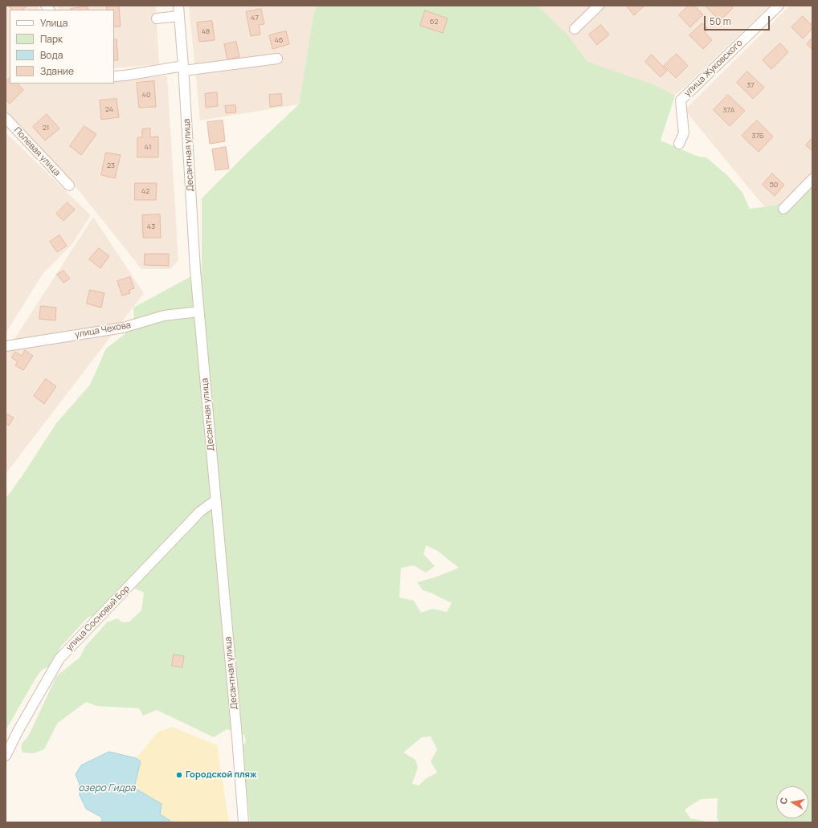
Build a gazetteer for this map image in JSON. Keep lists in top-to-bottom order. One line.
{"streets":{"street":["улица Жуковского","Полевая улица","Десантная улица","улица Чехова","улица Сосновый Бор"]},"crossings":[["Десантная улица","улица Чехова"],["Десантная улица","улица Сосновый Бор"]],"water":["озеро Гидра"],"places":["Городской пляж"],"house_numbers":["47","62","48","46","37","40","24","37А","21","37Б","41","23","50","42","43"],"legend":["Улица","Парк","Вода","Здание"],"scale_bar":"50 m","north":"left"}
